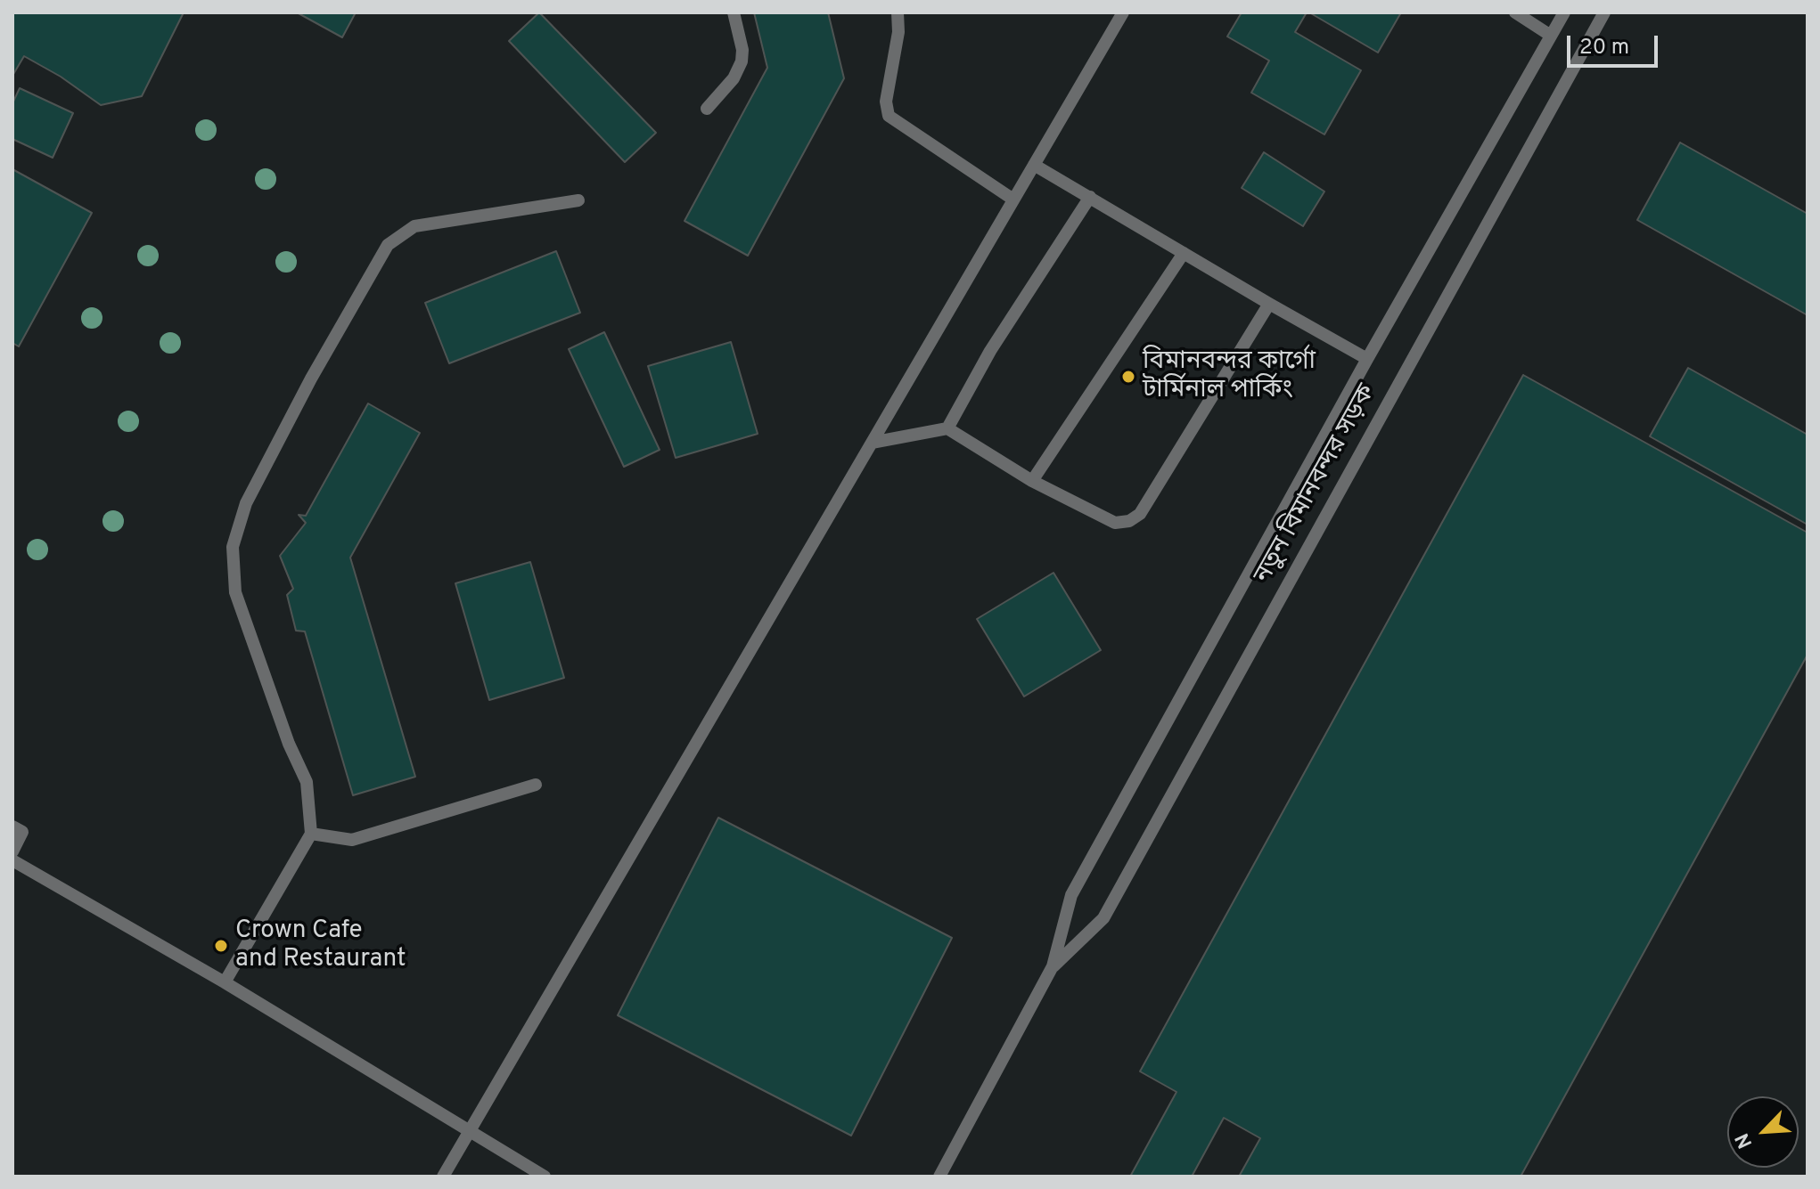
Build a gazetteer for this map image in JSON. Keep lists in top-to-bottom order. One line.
{"streets":{"lane":["নতুন বিমানবন্দর সড়ক"]},"places":["বিমানবন্দর কার্গো টার্মিনাল পার্কিং","Crown Cafe and Restaurant"],"scale_bar":"20 m","north":"bottom left"}
